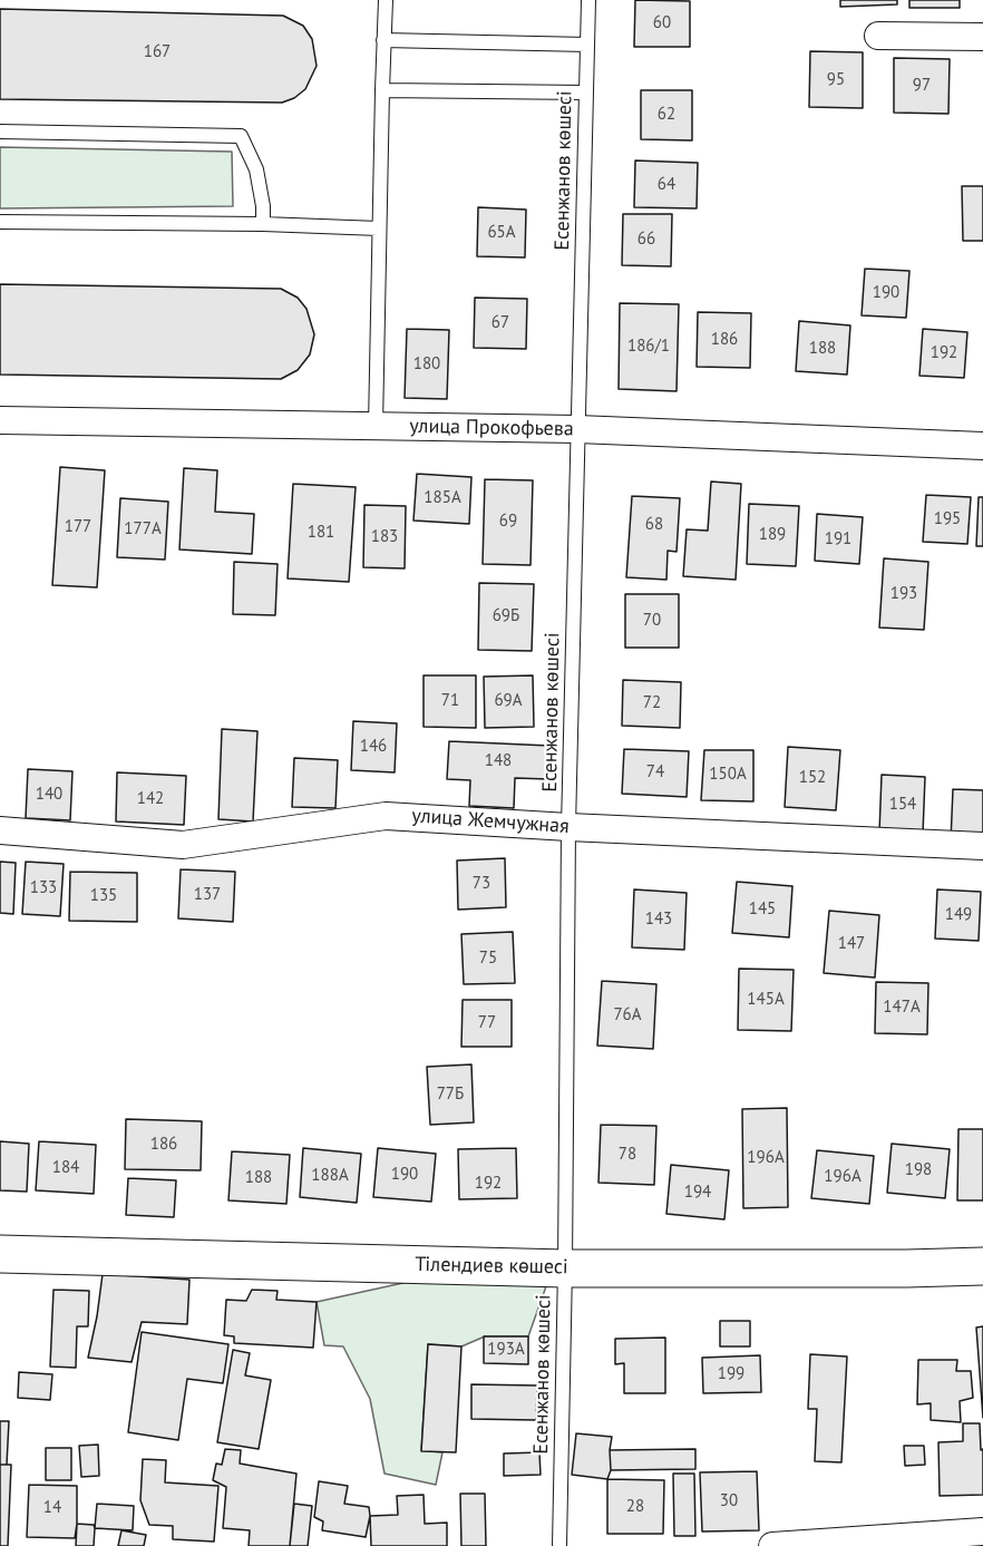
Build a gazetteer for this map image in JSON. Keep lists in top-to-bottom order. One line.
{"streets":{"street":["улица Прокофьева","улица Жемчужная","Тілендиев көшесі"],"lane":["Есенжанов көшесі"]},"crossings":[["Есенжанов көшесі","улица Прокофьева"],["Есенжанов көшесі","улица Жемчужная"],["Есенжанов көшесі","Тілендиев көшесі"]],"house_numbers":["60","167","95","97","62","64","65А","66","190","67","186","186/1","188","192","180","185А","195","69","68","177","177А","181","189","183","191","193","69Б","70","71","69А","72","146","148","74","150А","152","140","142","154","73","133","137","135","145","149","143","147","75","145А","147А","76А","77","77Б","186","78","196А","184","198","190","188А","196А","188","192","194","193А","199","30","28","14"]}
